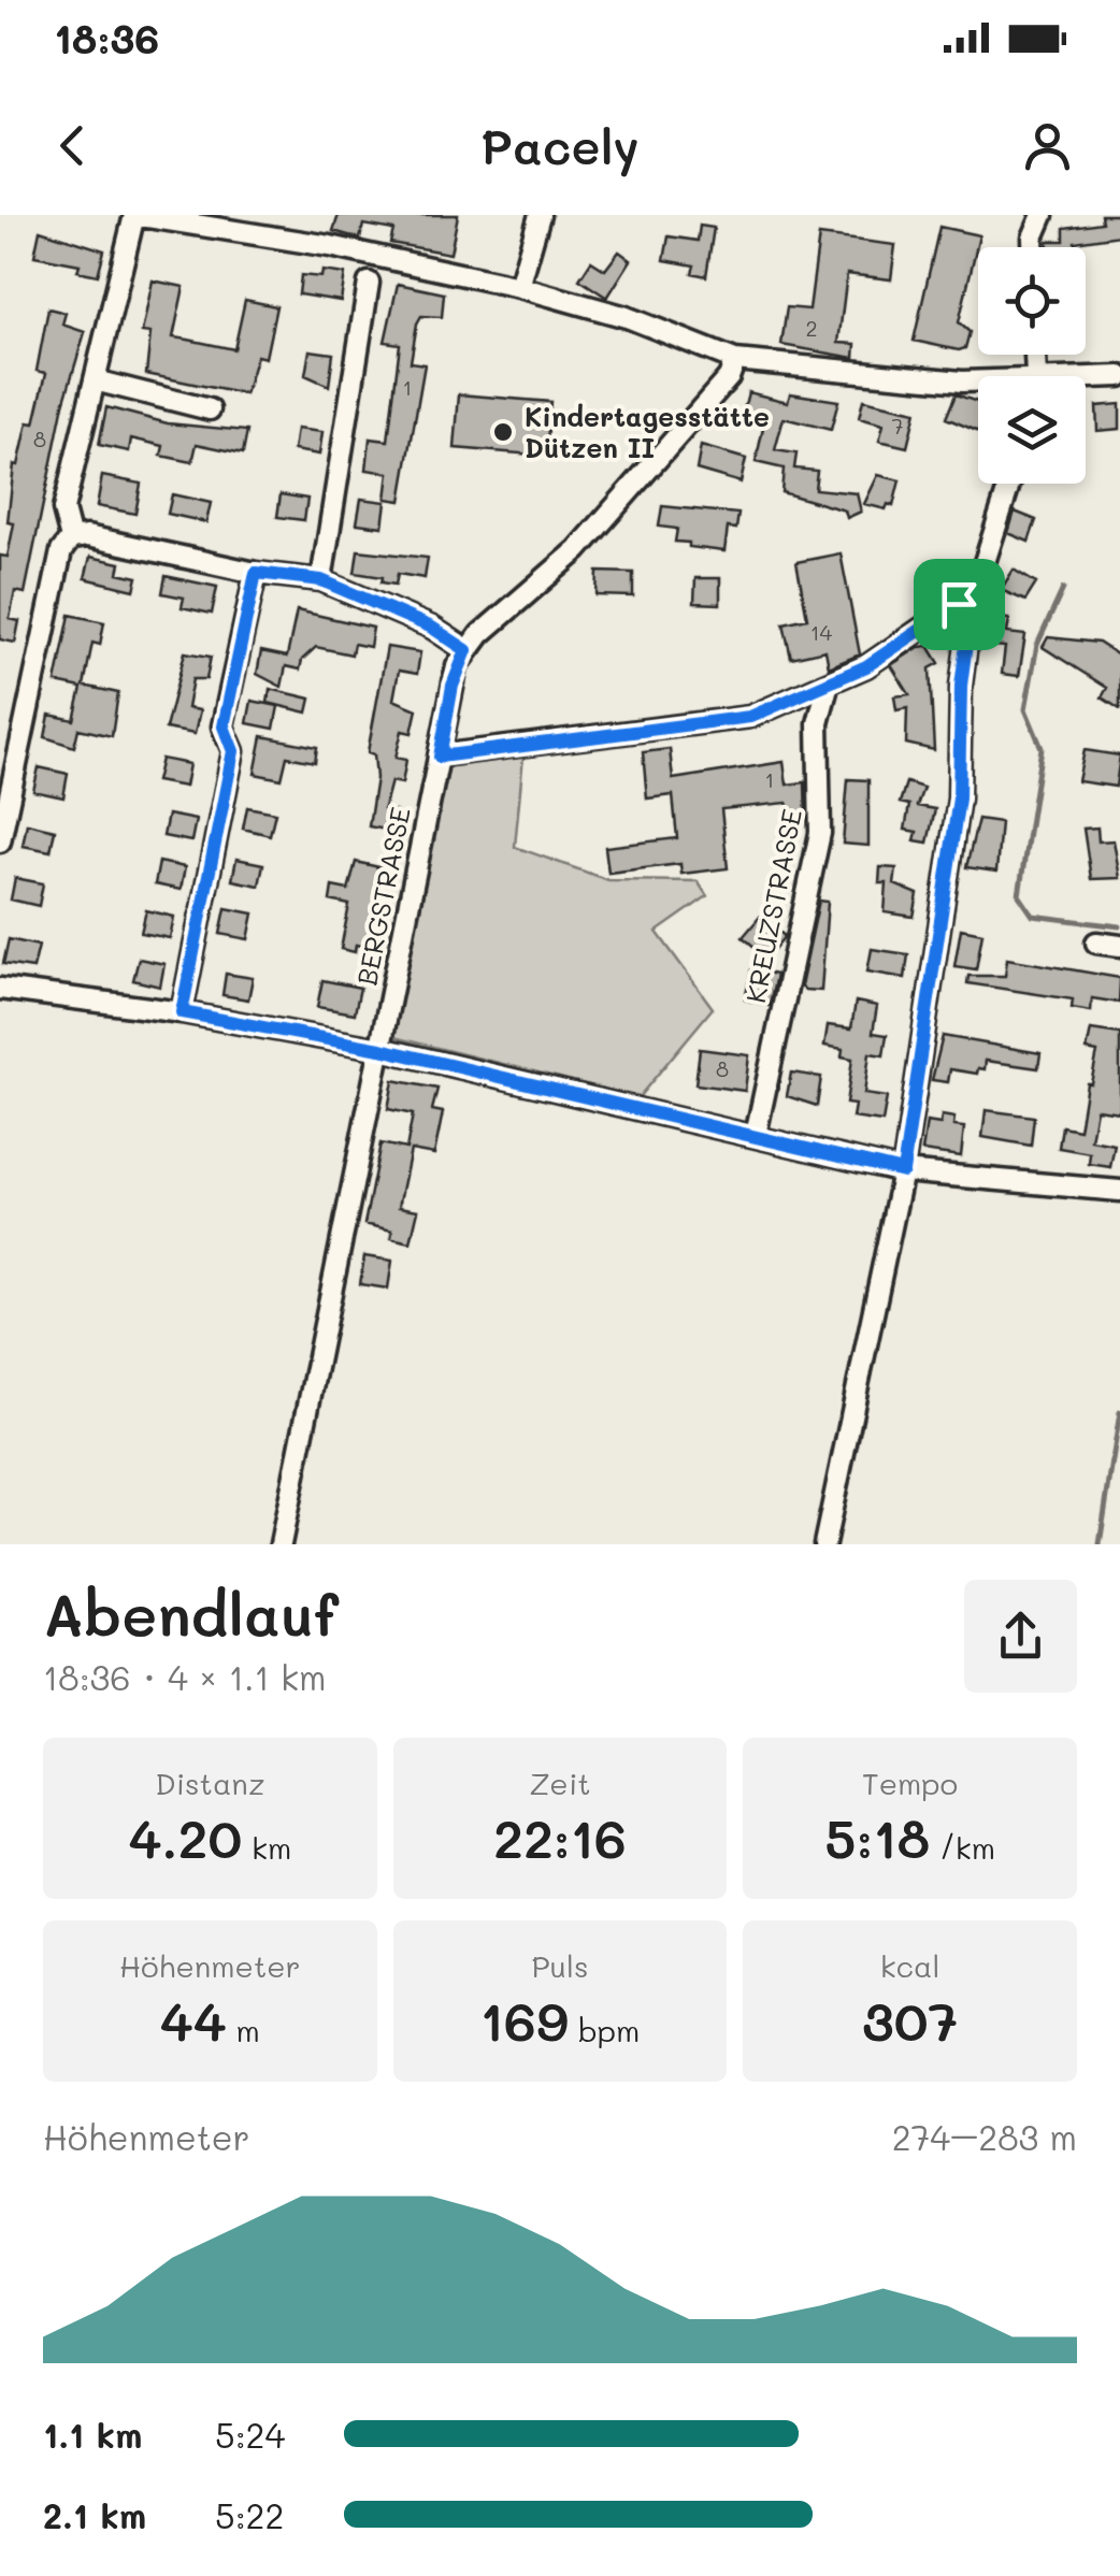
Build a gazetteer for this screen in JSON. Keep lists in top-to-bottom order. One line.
{"streets":{"street":["BERGSTRASSE","KREUZSTRASSE"]},"places":["Kindertagesstätte Dützen II"],"house_numbers":["2","1","7","8","14","1","8"],"page":{"status":"18:36","header":"Pacely","heading":["Abendlauf","18:36 · 4 × 1.1 km"],"stats":[["Distanz","4.20 km"],["Zeit","22:16"],["Tempo","5:18 /km"],["Höhenmeter","44 m"],["Puls","169 bpm"],["kcal","307"]],"chart":["Höhenmeter","274–283 m"],"list":[{"name":"1.1 km","note":"5:24"},{"name":"2.1 km","note":"5:22"}]}}
